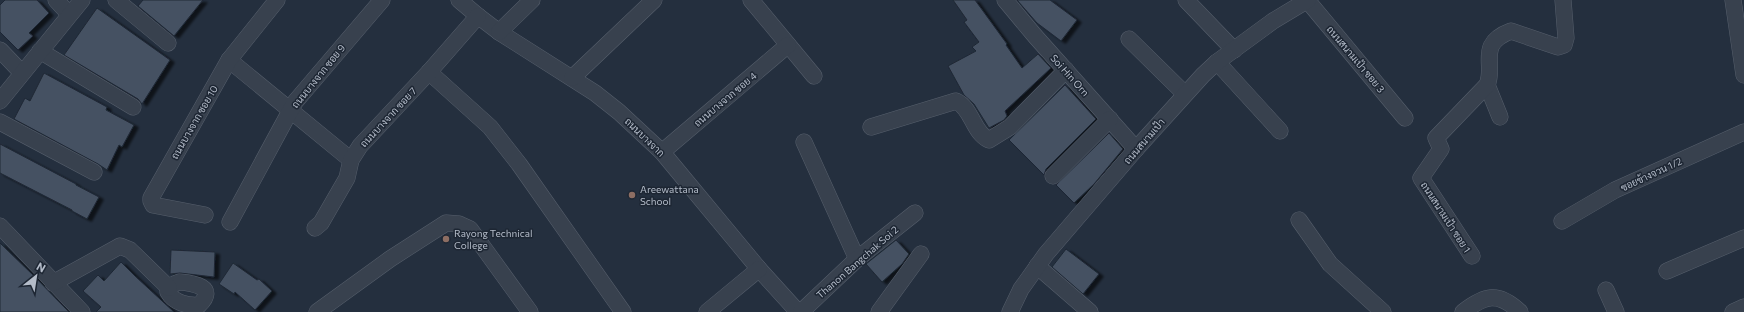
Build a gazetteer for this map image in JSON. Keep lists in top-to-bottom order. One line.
{"streets":{"street":["ถนนสนามเป้า ซอย 3","Soi Hin Orn","ถนนบางจาก ซอย 9","ถนนบางจาก ซอย 4","ถนนบางจาก ซอย 7","ถนนบางจาก ซอย 10","ถนนบางจาก","ถนนสนามเป้า","ซอยข้างจวน 1/2","ถนนสนามเป้า ซอย 1","Thanon Bangchak Soi 2"]},"crossings":[["ถนนสนามเป้า ซอย 3","ถนนสนามเป้า"],["Soi Hin Orn","ถนนสนามเป้า"],["ถนนบางจาก ซอย 4","ถนนบางจาก"],["ถนนบางจาก ซอย 7","ถนนบางจาก"]],"places":["Areewattana School","Rayong Technical College"],"north":"top right"}
